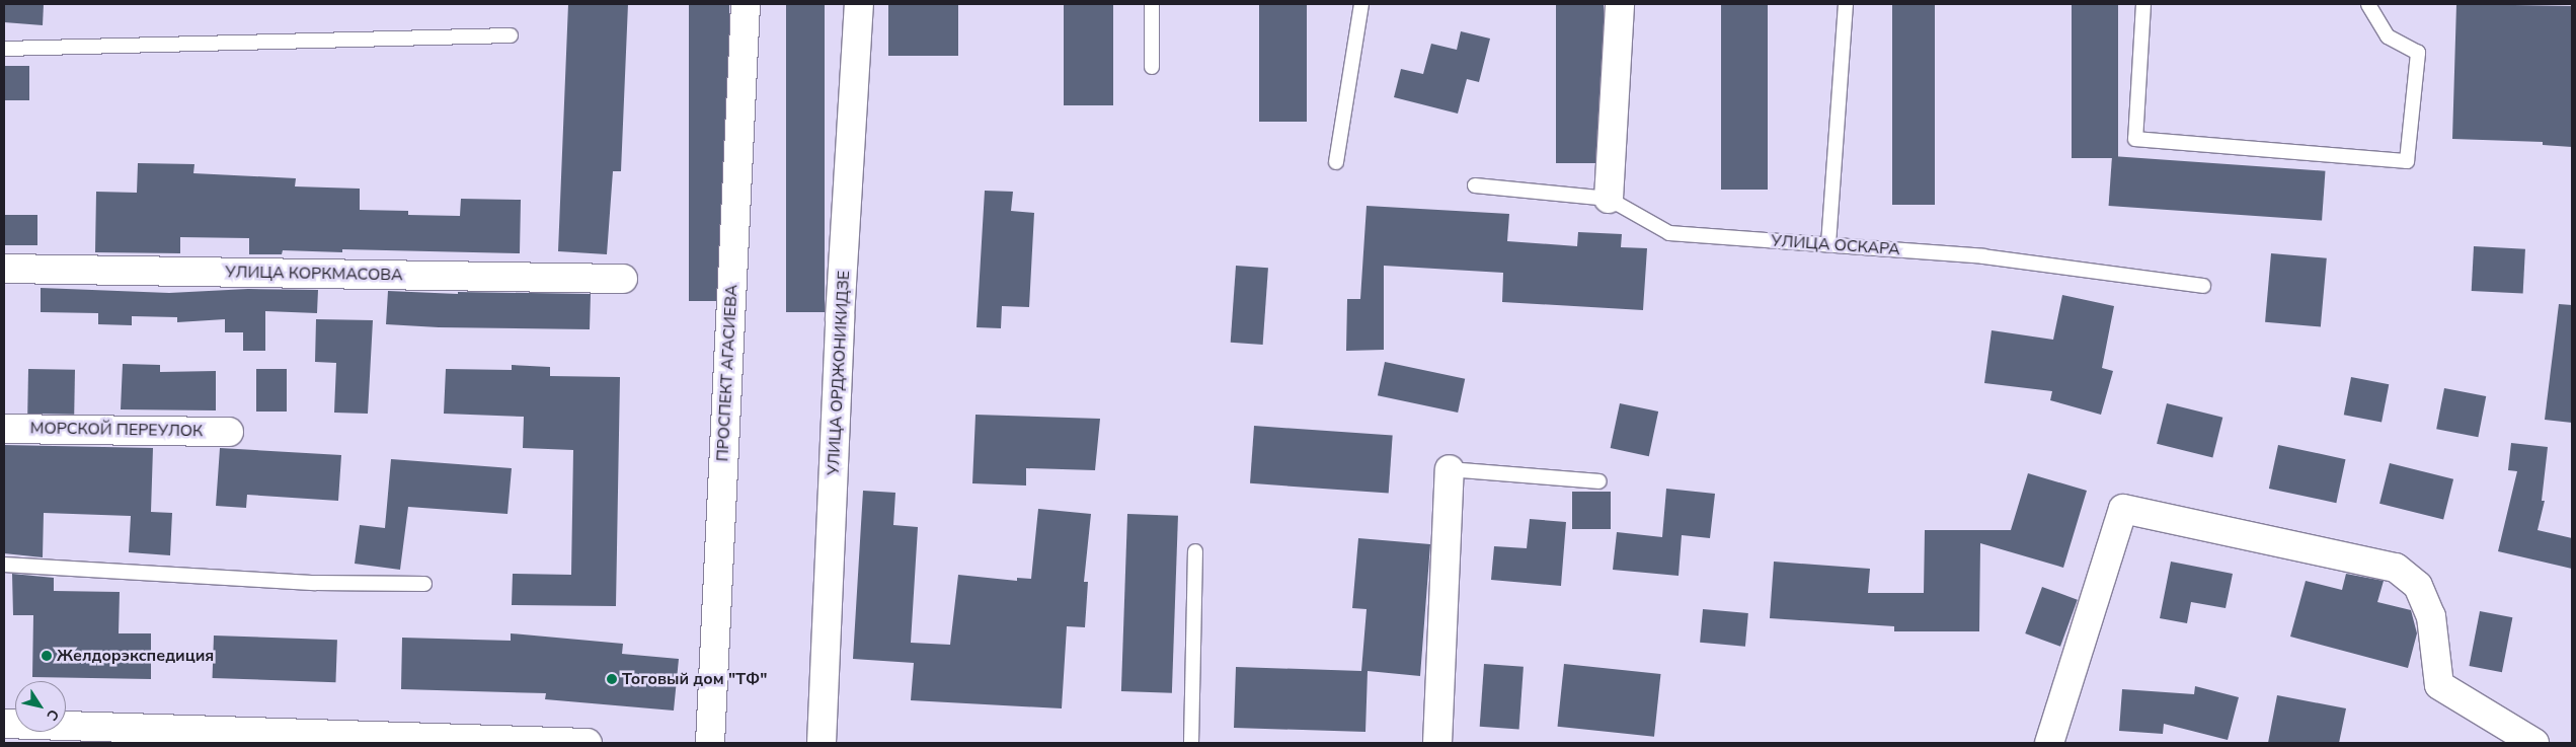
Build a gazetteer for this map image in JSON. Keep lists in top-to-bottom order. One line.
{"streets":{"street":["УЛИЦА КОРКМАСОВА","ПРОСПЕКТ АГАСИЕВА","УЛИЦА ОРДЖОНИКИДЗЕ","МОРСКОЙ ПЕРЕУЛОК"],"lane":["УЛИЦА ОСКАРА"]},"places":["Желдорэкспедиция","Тоговый дом \"ТФ\""],"north":"bottom right"}
